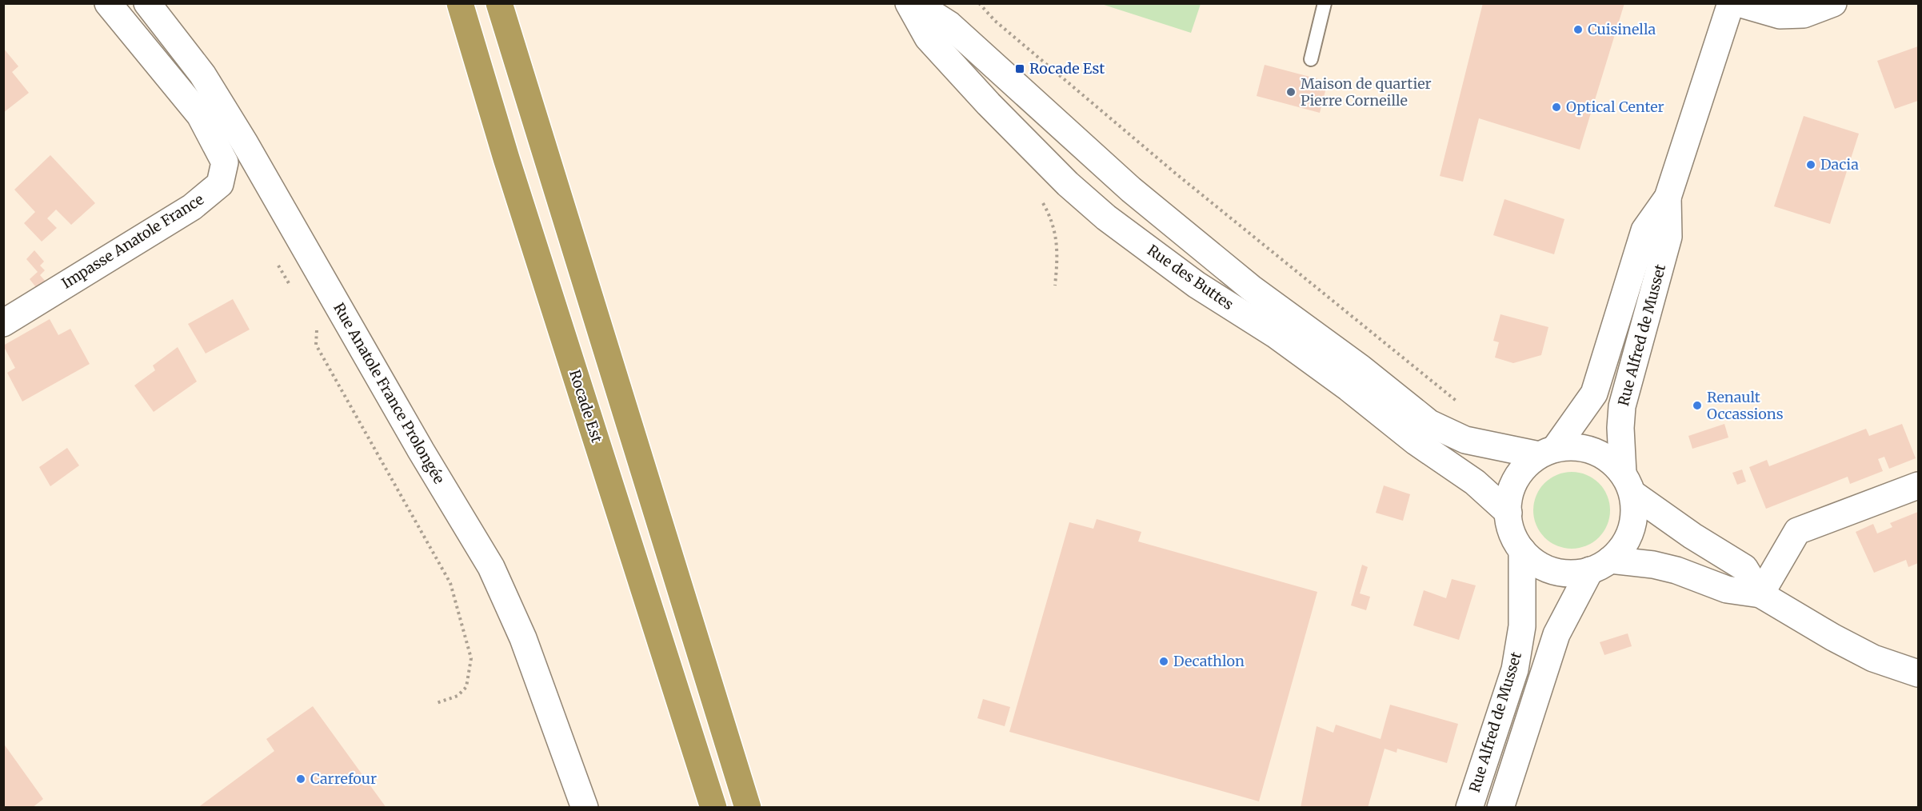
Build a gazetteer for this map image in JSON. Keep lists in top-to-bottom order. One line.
{"streets":{"highway":["Rocade Est"],"street":["Impasse Anatole France","Rue des Buttes","Rue Alfred de Musset","Rue Anatole France Prolongée"]},"crossings":[["Rue des Buttes","Rue Alfred de Musset"]],"places":{"other":["Cuisinella","Maison de quartier Pierre Corneille","Optical Center","Dacia","Renault Occassions","Decathlon","Carrefour"],"transit":["Rocade Est"]}}
